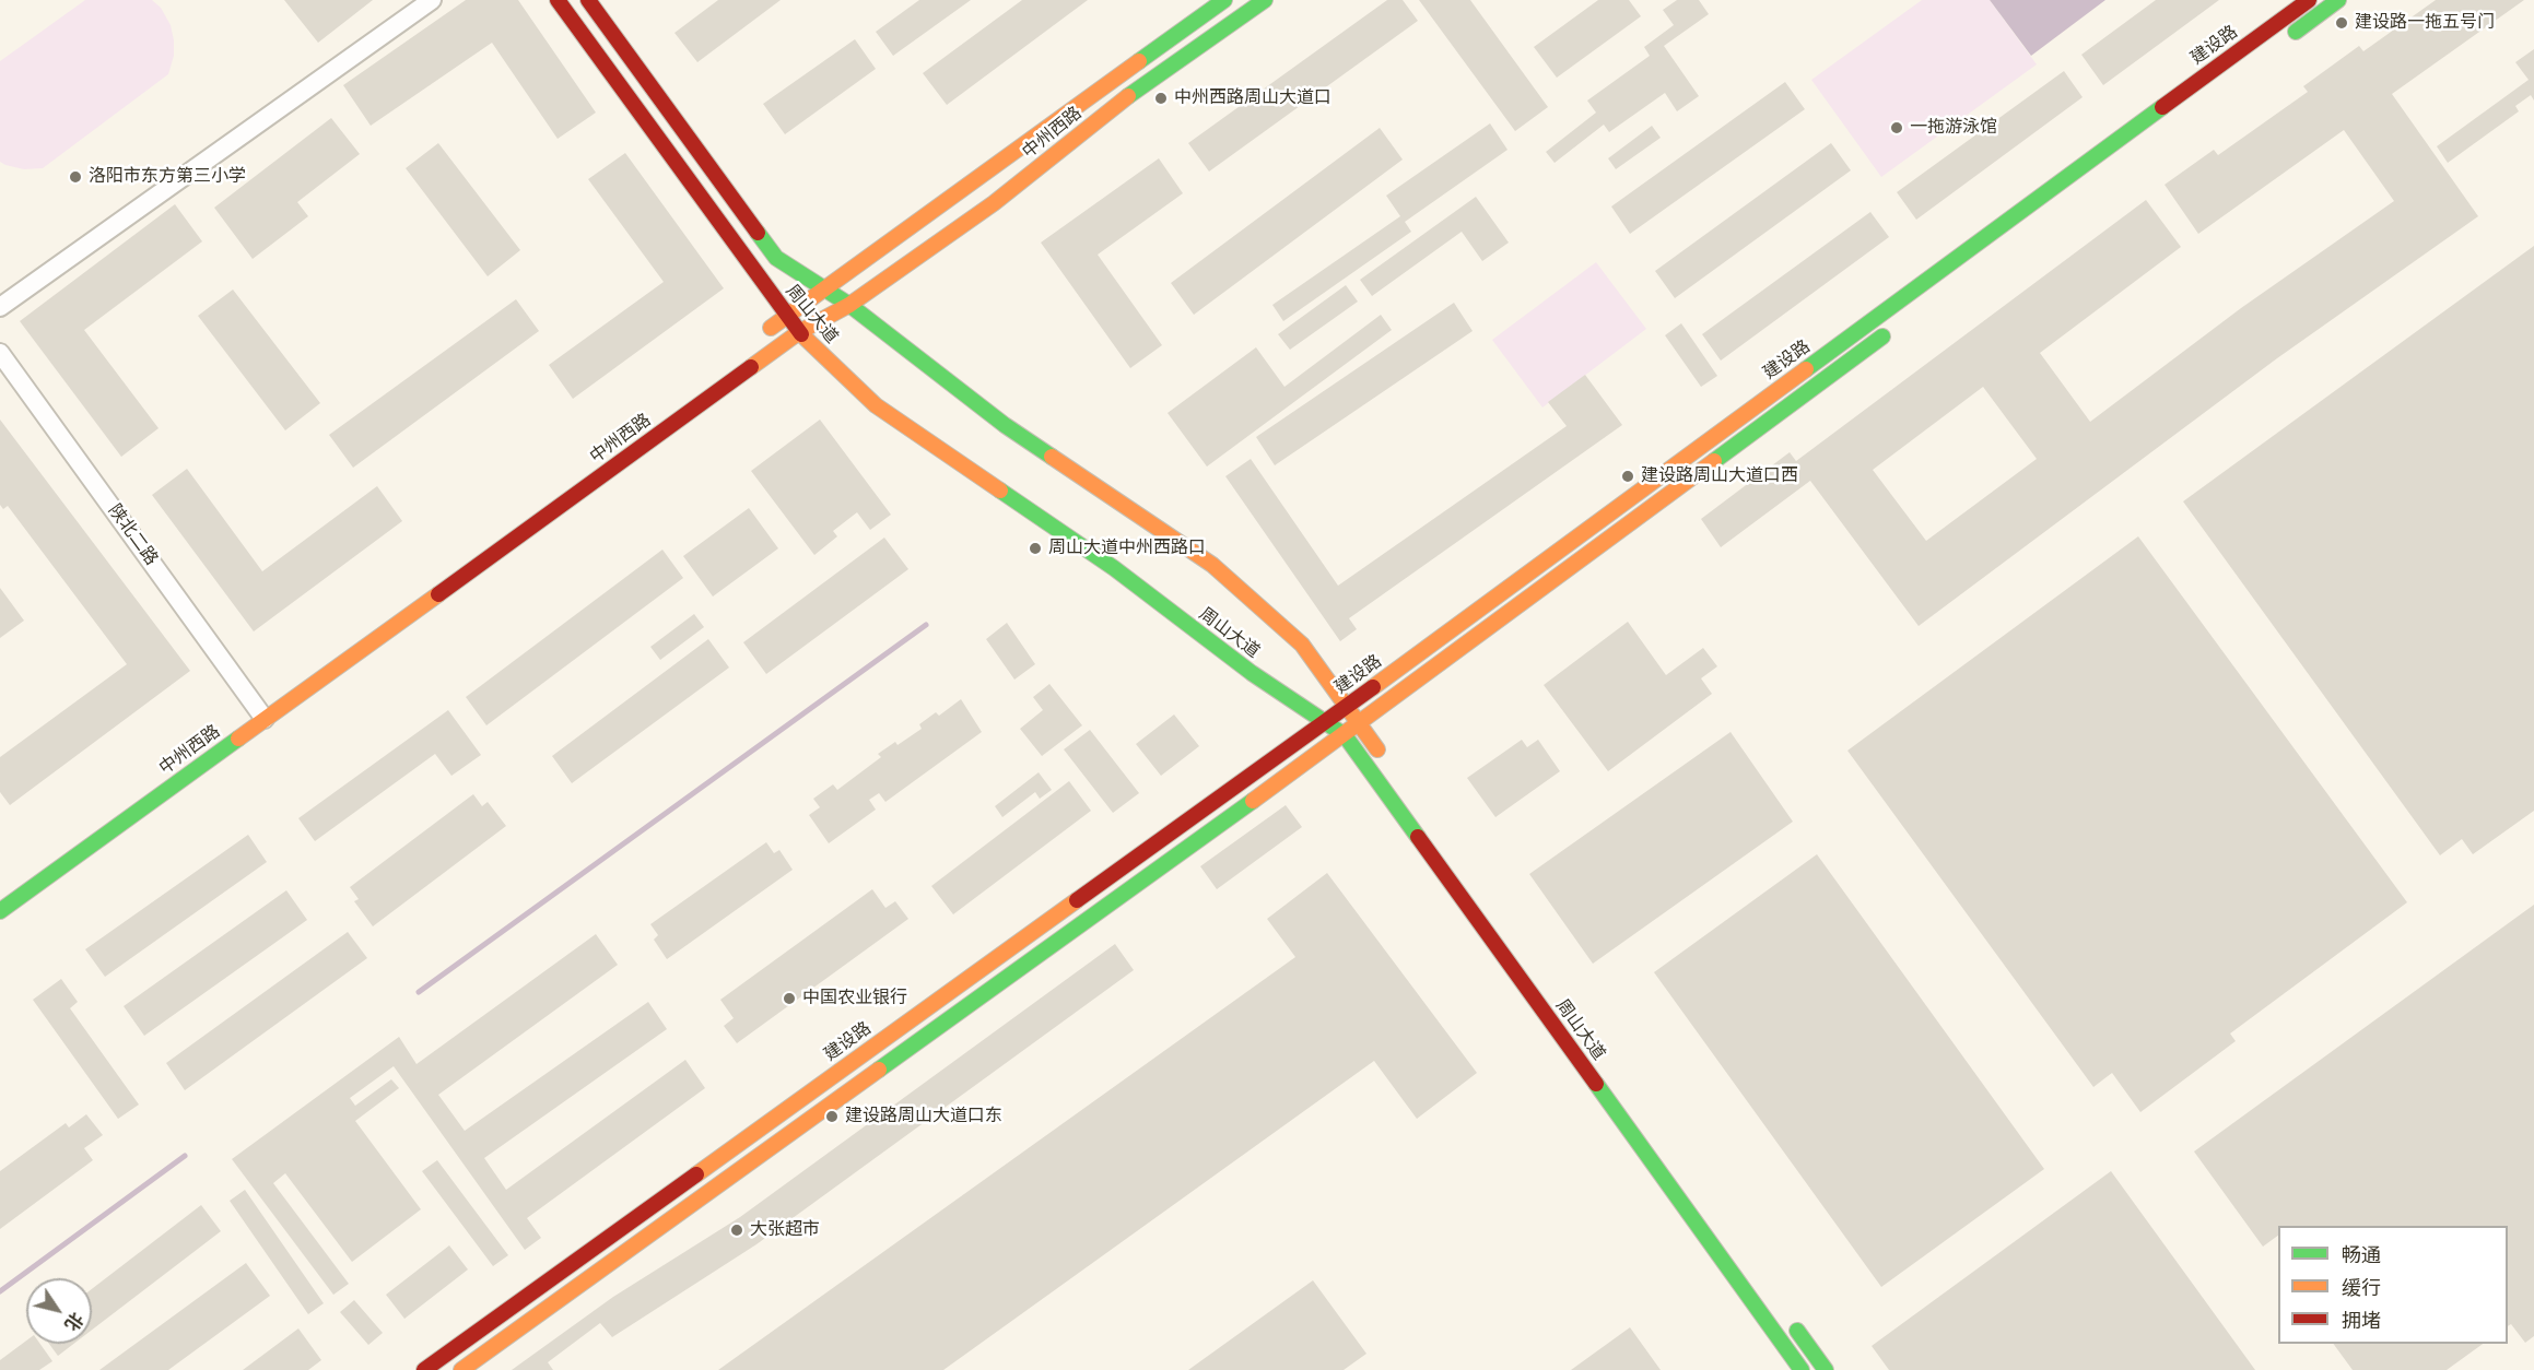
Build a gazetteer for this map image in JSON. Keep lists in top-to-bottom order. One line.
{"streets":{"main road":["建设路","中州西路","周山大道"],"street":["陕北二路"]},"crossings":[["建设路","周山大道"],["中州西路","周山大道"],["中州西路","陕北二路"]],"places":["建设路一拖五号门","中州西路周山大道口","一拖游泳馆","洛阳市东方第三小学","建设路周山大道口西","周山大道中州西路口","中国农业银行","建设路周山大道口东","大张超市"],"legend":["畅通","缓行","拥堵"],"north":"bottom right"}
